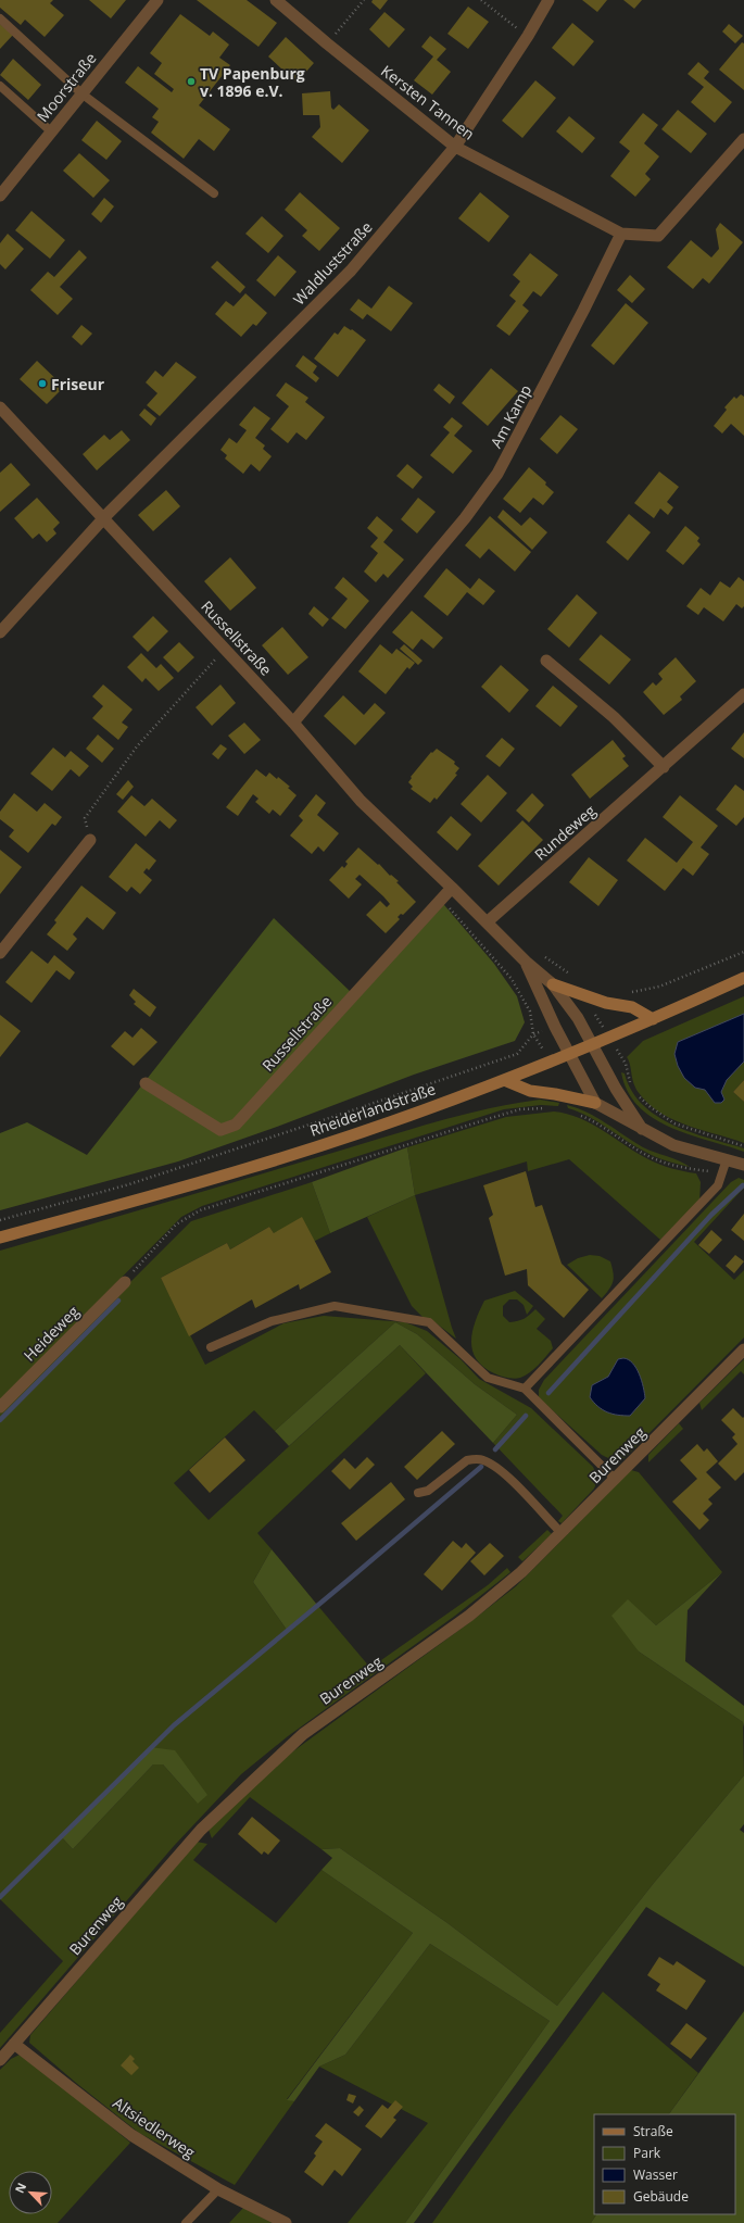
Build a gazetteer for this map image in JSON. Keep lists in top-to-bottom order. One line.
{"streets":{"main road":["Rheiderlandstraße"],"street":["Moorstraße","Kersten Tannen","Waldluststraße","Am Kamp","Russellstraße","Rundeweg","Heideweg","Burenweg","Altsiedlerweg"]},"crossings":[["Kersten Tannen","Waldluststraße"],["Kersten Tannen","Am Kamp"],["Waldluststraße","Russellstraße"],["Am Kamp","Russellstraße"],["Russellstraße","Rundeweg"],["Russellstraße","Rheiderlandstraße"],["Burenweg","Altsiedlerweg"]],"places":["TV Papenburg v. 1896 e.V.","Friseur"],"legend":["Straße","Park","Wasser","Gebäude"],"north":"top left"}
